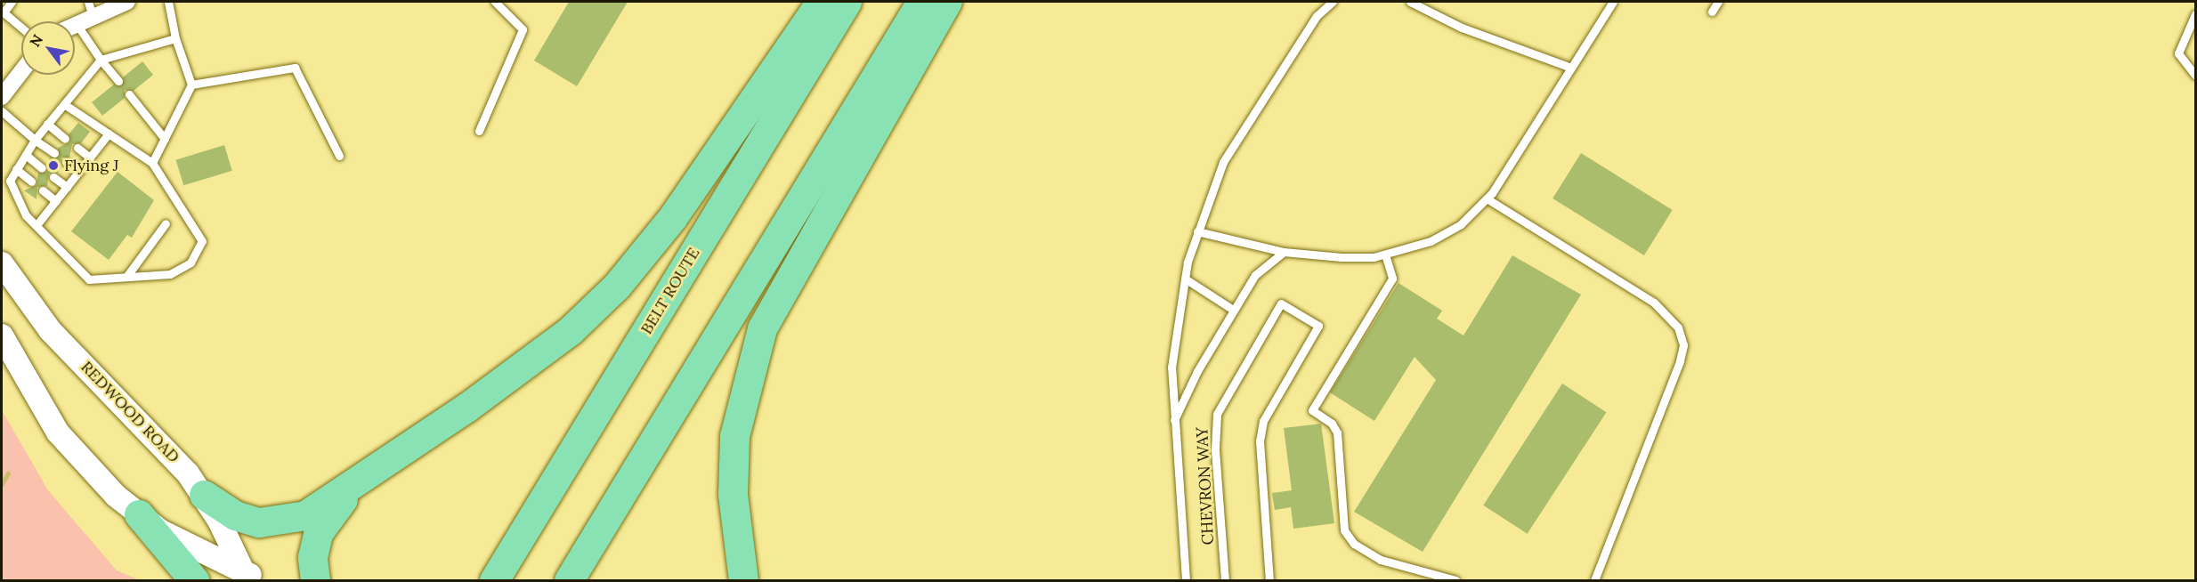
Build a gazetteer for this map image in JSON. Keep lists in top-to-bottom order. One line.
{"streets":{"highway":["BELT ROUTE"],"main road":["REDWOOD ROAD"],"lane":["CHEVRON WAY"]},"places":["Flying J"],"north":"top left"}
